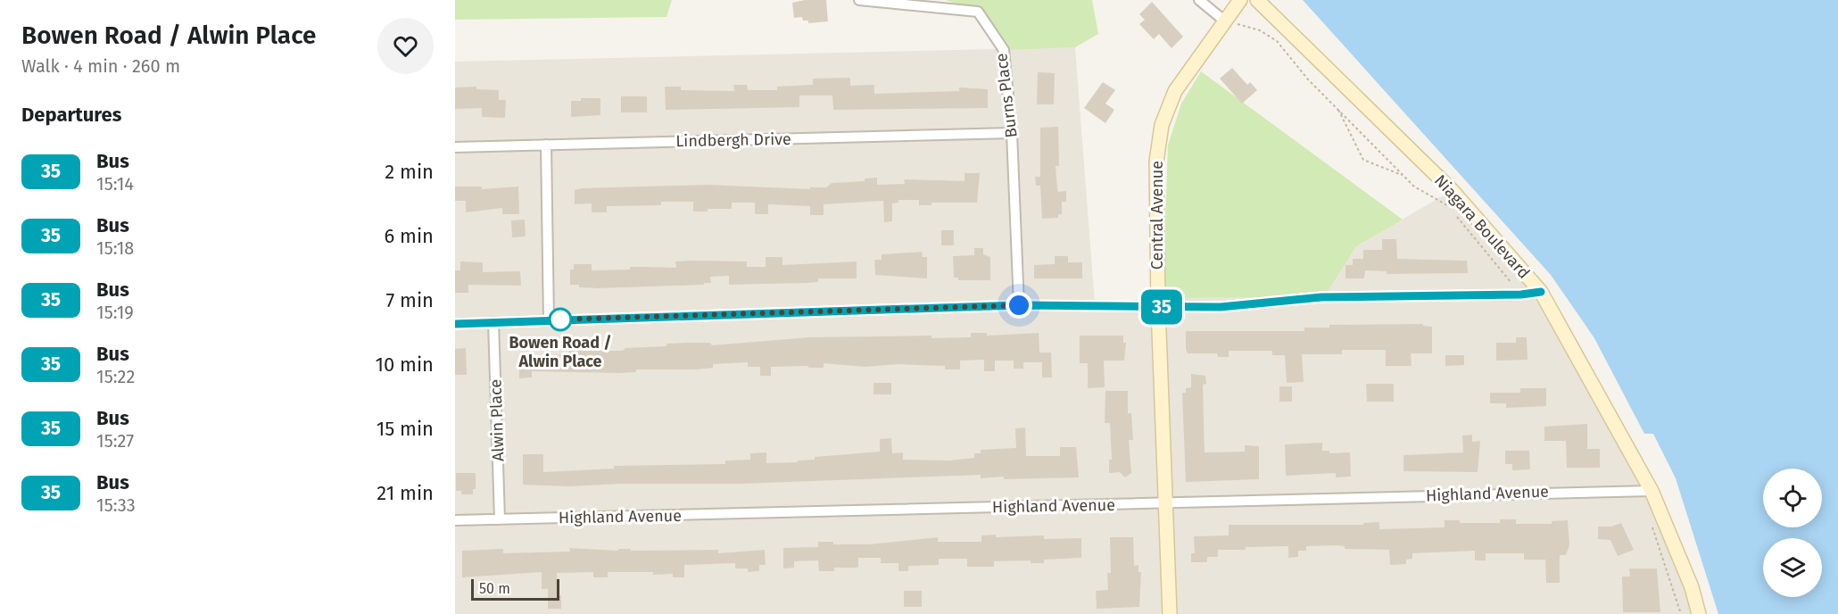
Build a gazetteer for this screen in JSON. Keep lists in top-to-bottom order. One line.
{"streets":{"main road":["Central Avenue","Niagara Boulevard"],"street":["Burns Place","Lindbergh Drive","Alwin Place","Highland Avenue"]},"crossings":[["Burns Place","Lindbergh Drive"],["Central Avenue","Highland Avenue"],["Niagara Boulevard","Highland Avenue"],["Alwin Place","Highland Avenue"]],"places":["Bowen Road / Alwin Place"],"lines":["bus line 35"],"scale_bar":"50 m","page":{"heading":[["Bowen Road / Alwin Place","Walk · 4 min · 260 m"],"Departures"],"on_map":"35","list":[{"mark":"35","name":"Bus","note":"15:14","value":"2 min"},{"mark":"35","name":"Bus","note":"15:18","value":"6 min"},{"mark":"35","name":"Bus","note":"15:19","value":"7 min"},{"mark":"35","name":"Bus","note":"15:22","value":"10 min"},{"mark":"35","name":"Bus","note":"15:27","value":"15 min"},{"mark":"35","name":"Bus","note":"15:33","value":"21 min"}],"scale":"50 m"}}
